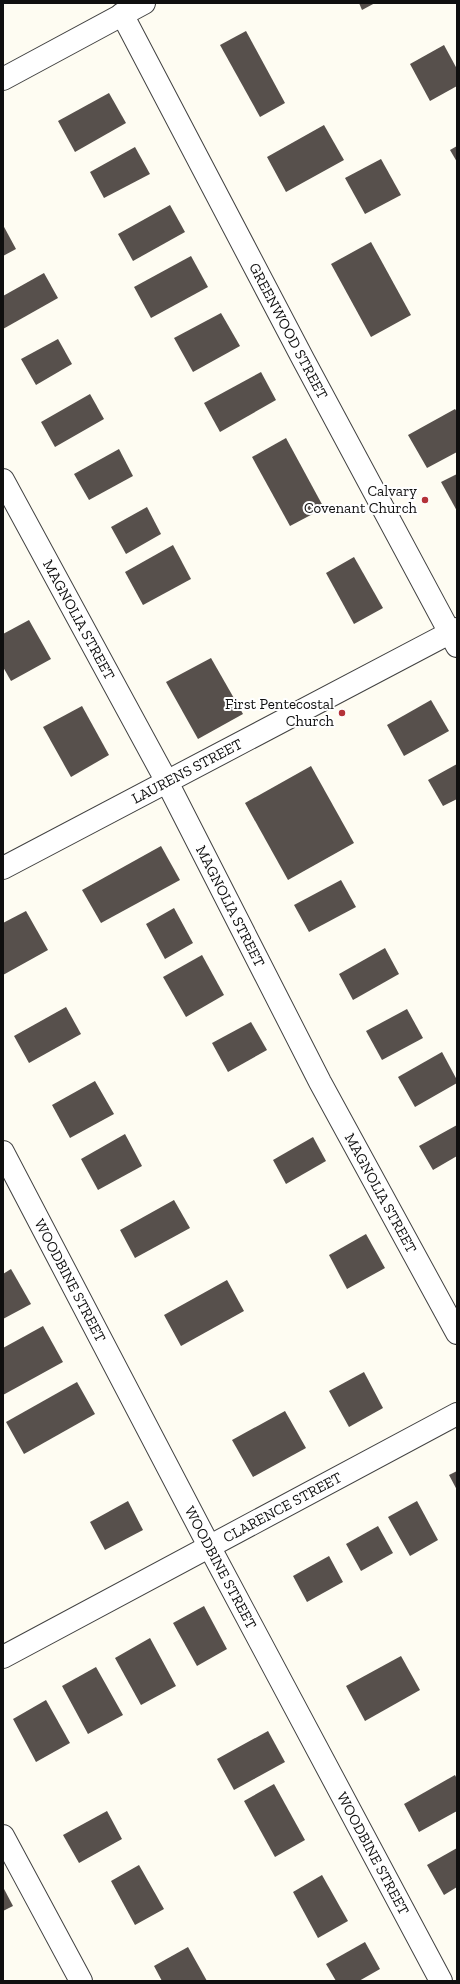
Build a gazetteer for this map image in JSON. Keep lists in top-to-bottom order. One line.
{"streets":{"street":["GREENWOOD STREET","MAGNOLIA STREET","LAURENS STREET","WOODBINE STREET","CLARENCE STREET"]},"crossings":[["GREENWOOD STREET","LAURENS STREET"],["MAGNOLIA STREET","LAURENS STREET"],["WOODBINE STREET","CLARENCE STREET"]],"places":["Calvary Covenant Church","First Pentecostal Church"]}
